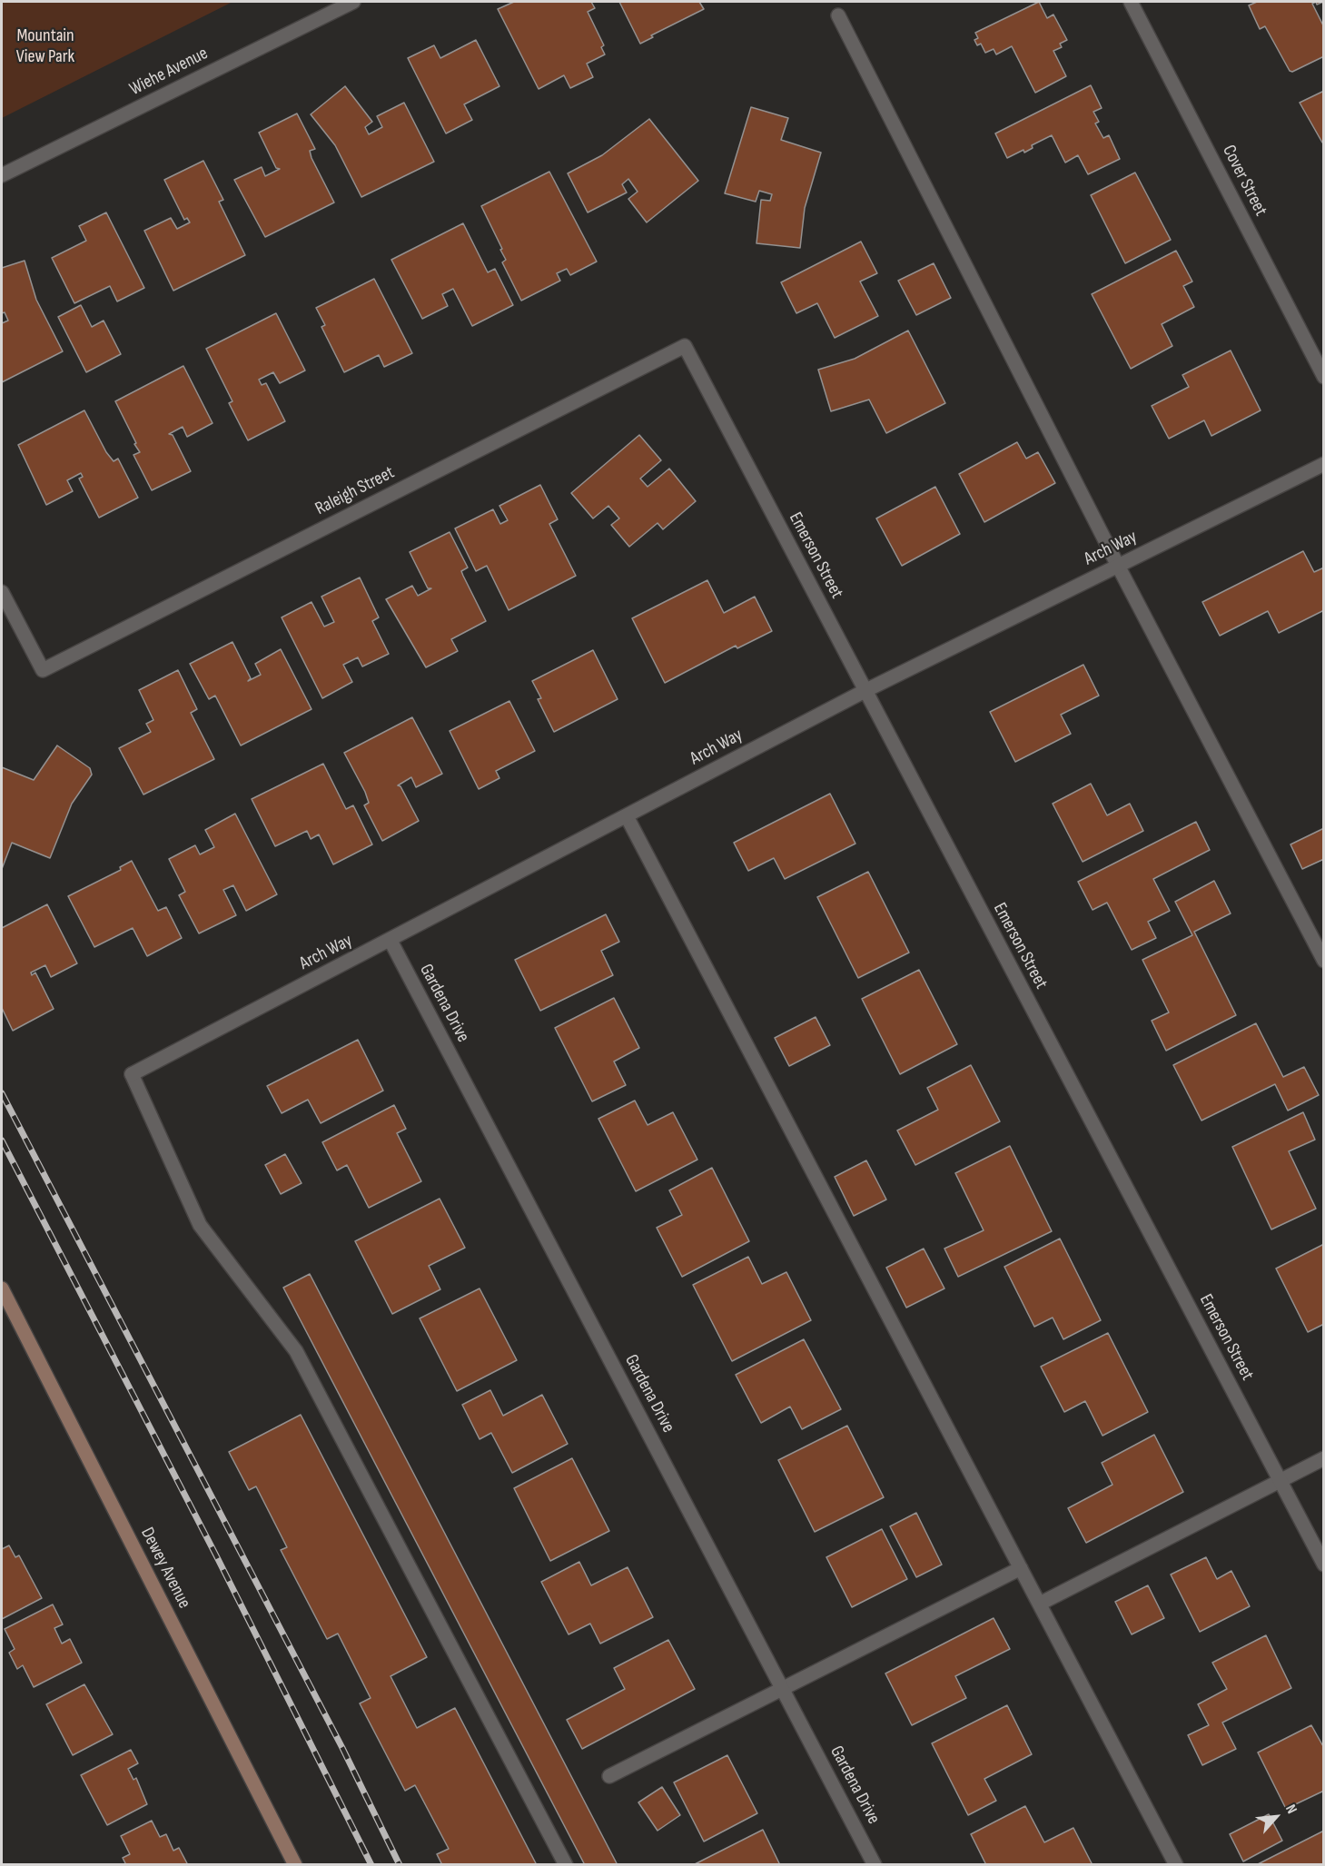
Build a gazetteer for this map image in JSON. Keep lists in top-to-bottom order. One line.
{"streets":{"street":["Wiehe Avenue","Cover Street","Raleigh Street","Arch Way","Emerson Street","Gardena Drive","Dewey Avenue"]},"crossings":[["Raleigh Street","Emerson Street"],["Arch Way","Emerson Street"],["Arch Way","Gardena Drive"]],"parks":["Mountain View Park"],"north":"top right"}
